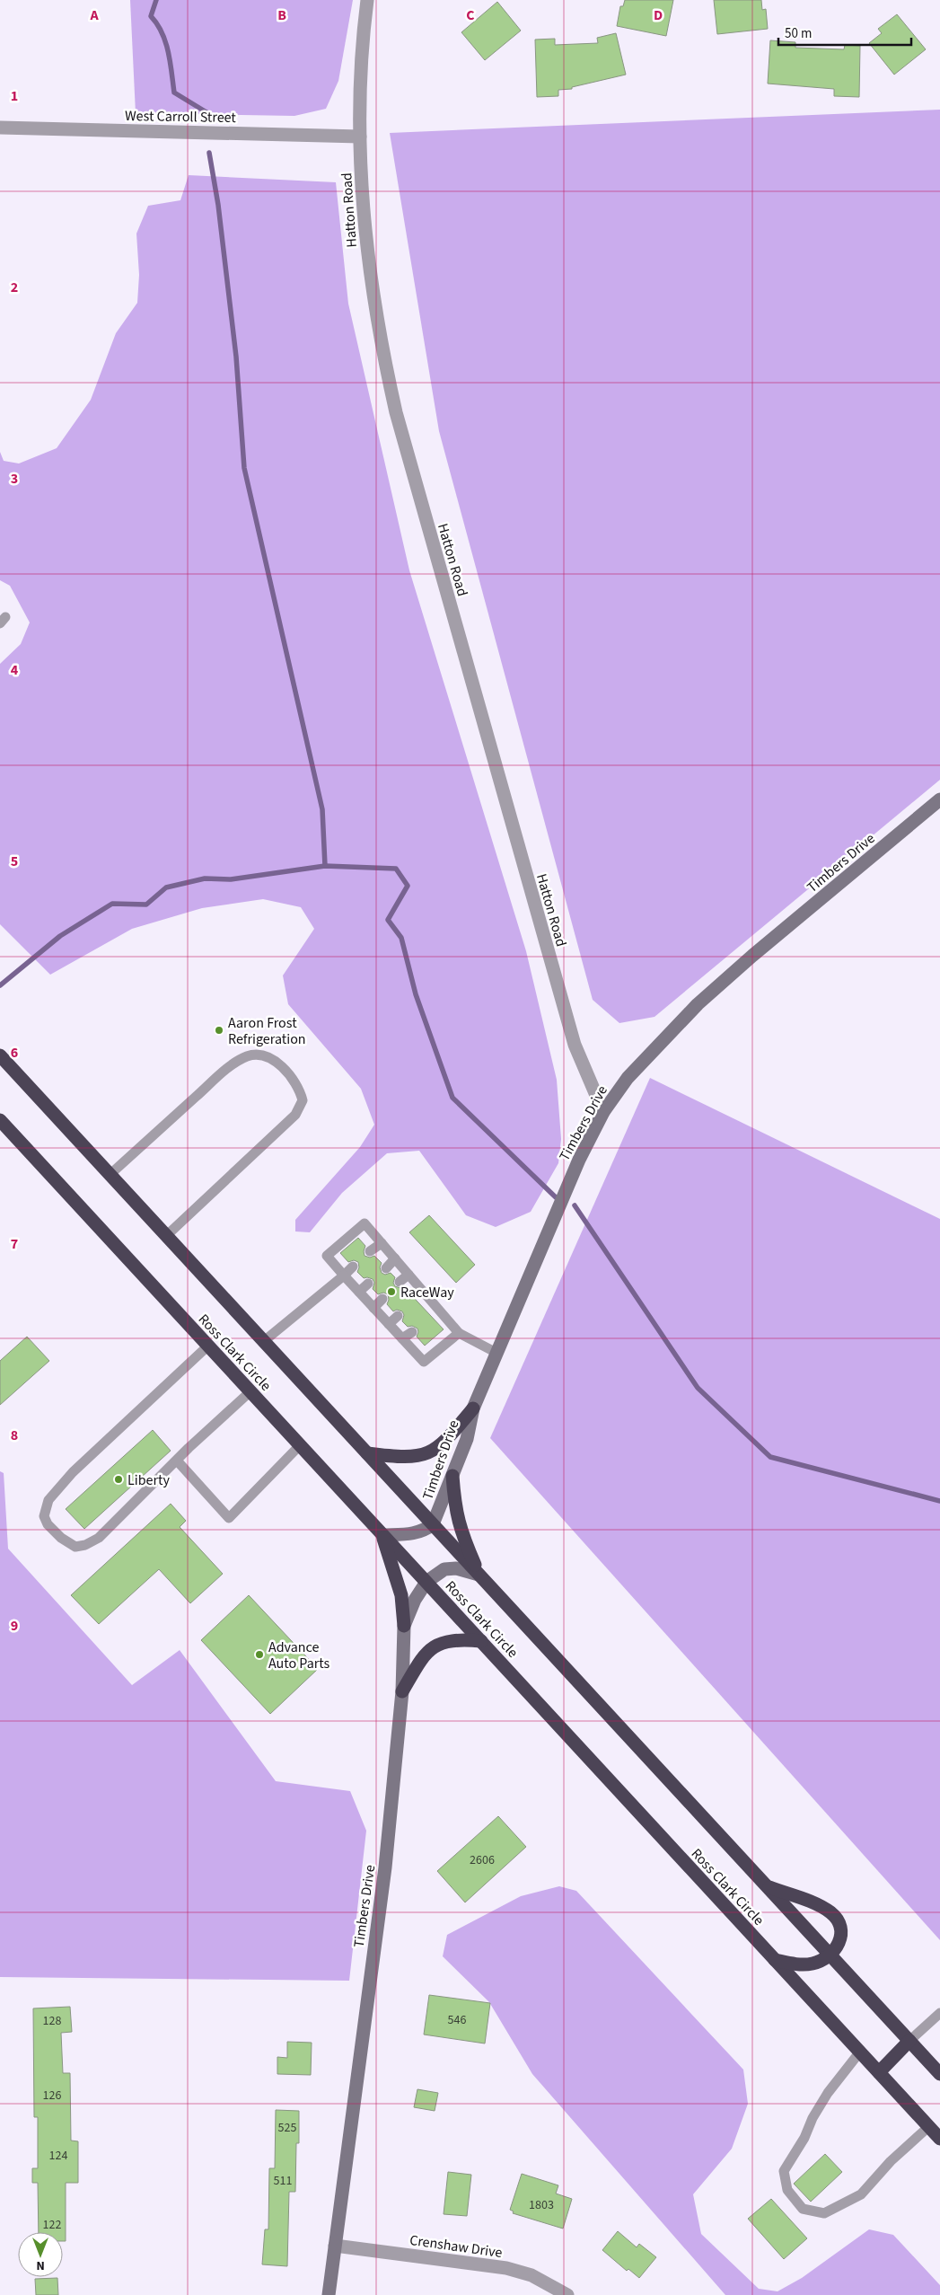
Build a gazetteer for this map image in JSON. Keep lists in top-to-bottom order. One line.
{"streets":{"highway":["Ross Clark Circle"],"street":["West Carroll Street","Hatton Road","Timbers Drive","Crenshaw Drive"]},"crossings":[["West Carroll Street","Hatton Road"],["Hatton Road","Timbers Drive"],["Timbers Drive","Ross Clark Circle"],["Timbers Drive","Crenshaw Drive"]],"places":["Aaron Frost Refrigeration","RaceWay","Liberty","Advance Auto Parts"],"house_numbers":["2606","546","128","126","525","124","511","1803","122"],"scale_bar":"50 m","north":"bottom","grid":{"columns":["A","B","C","D"],"rows":["1","2","3","4","5","6","7","8","9"]}}
